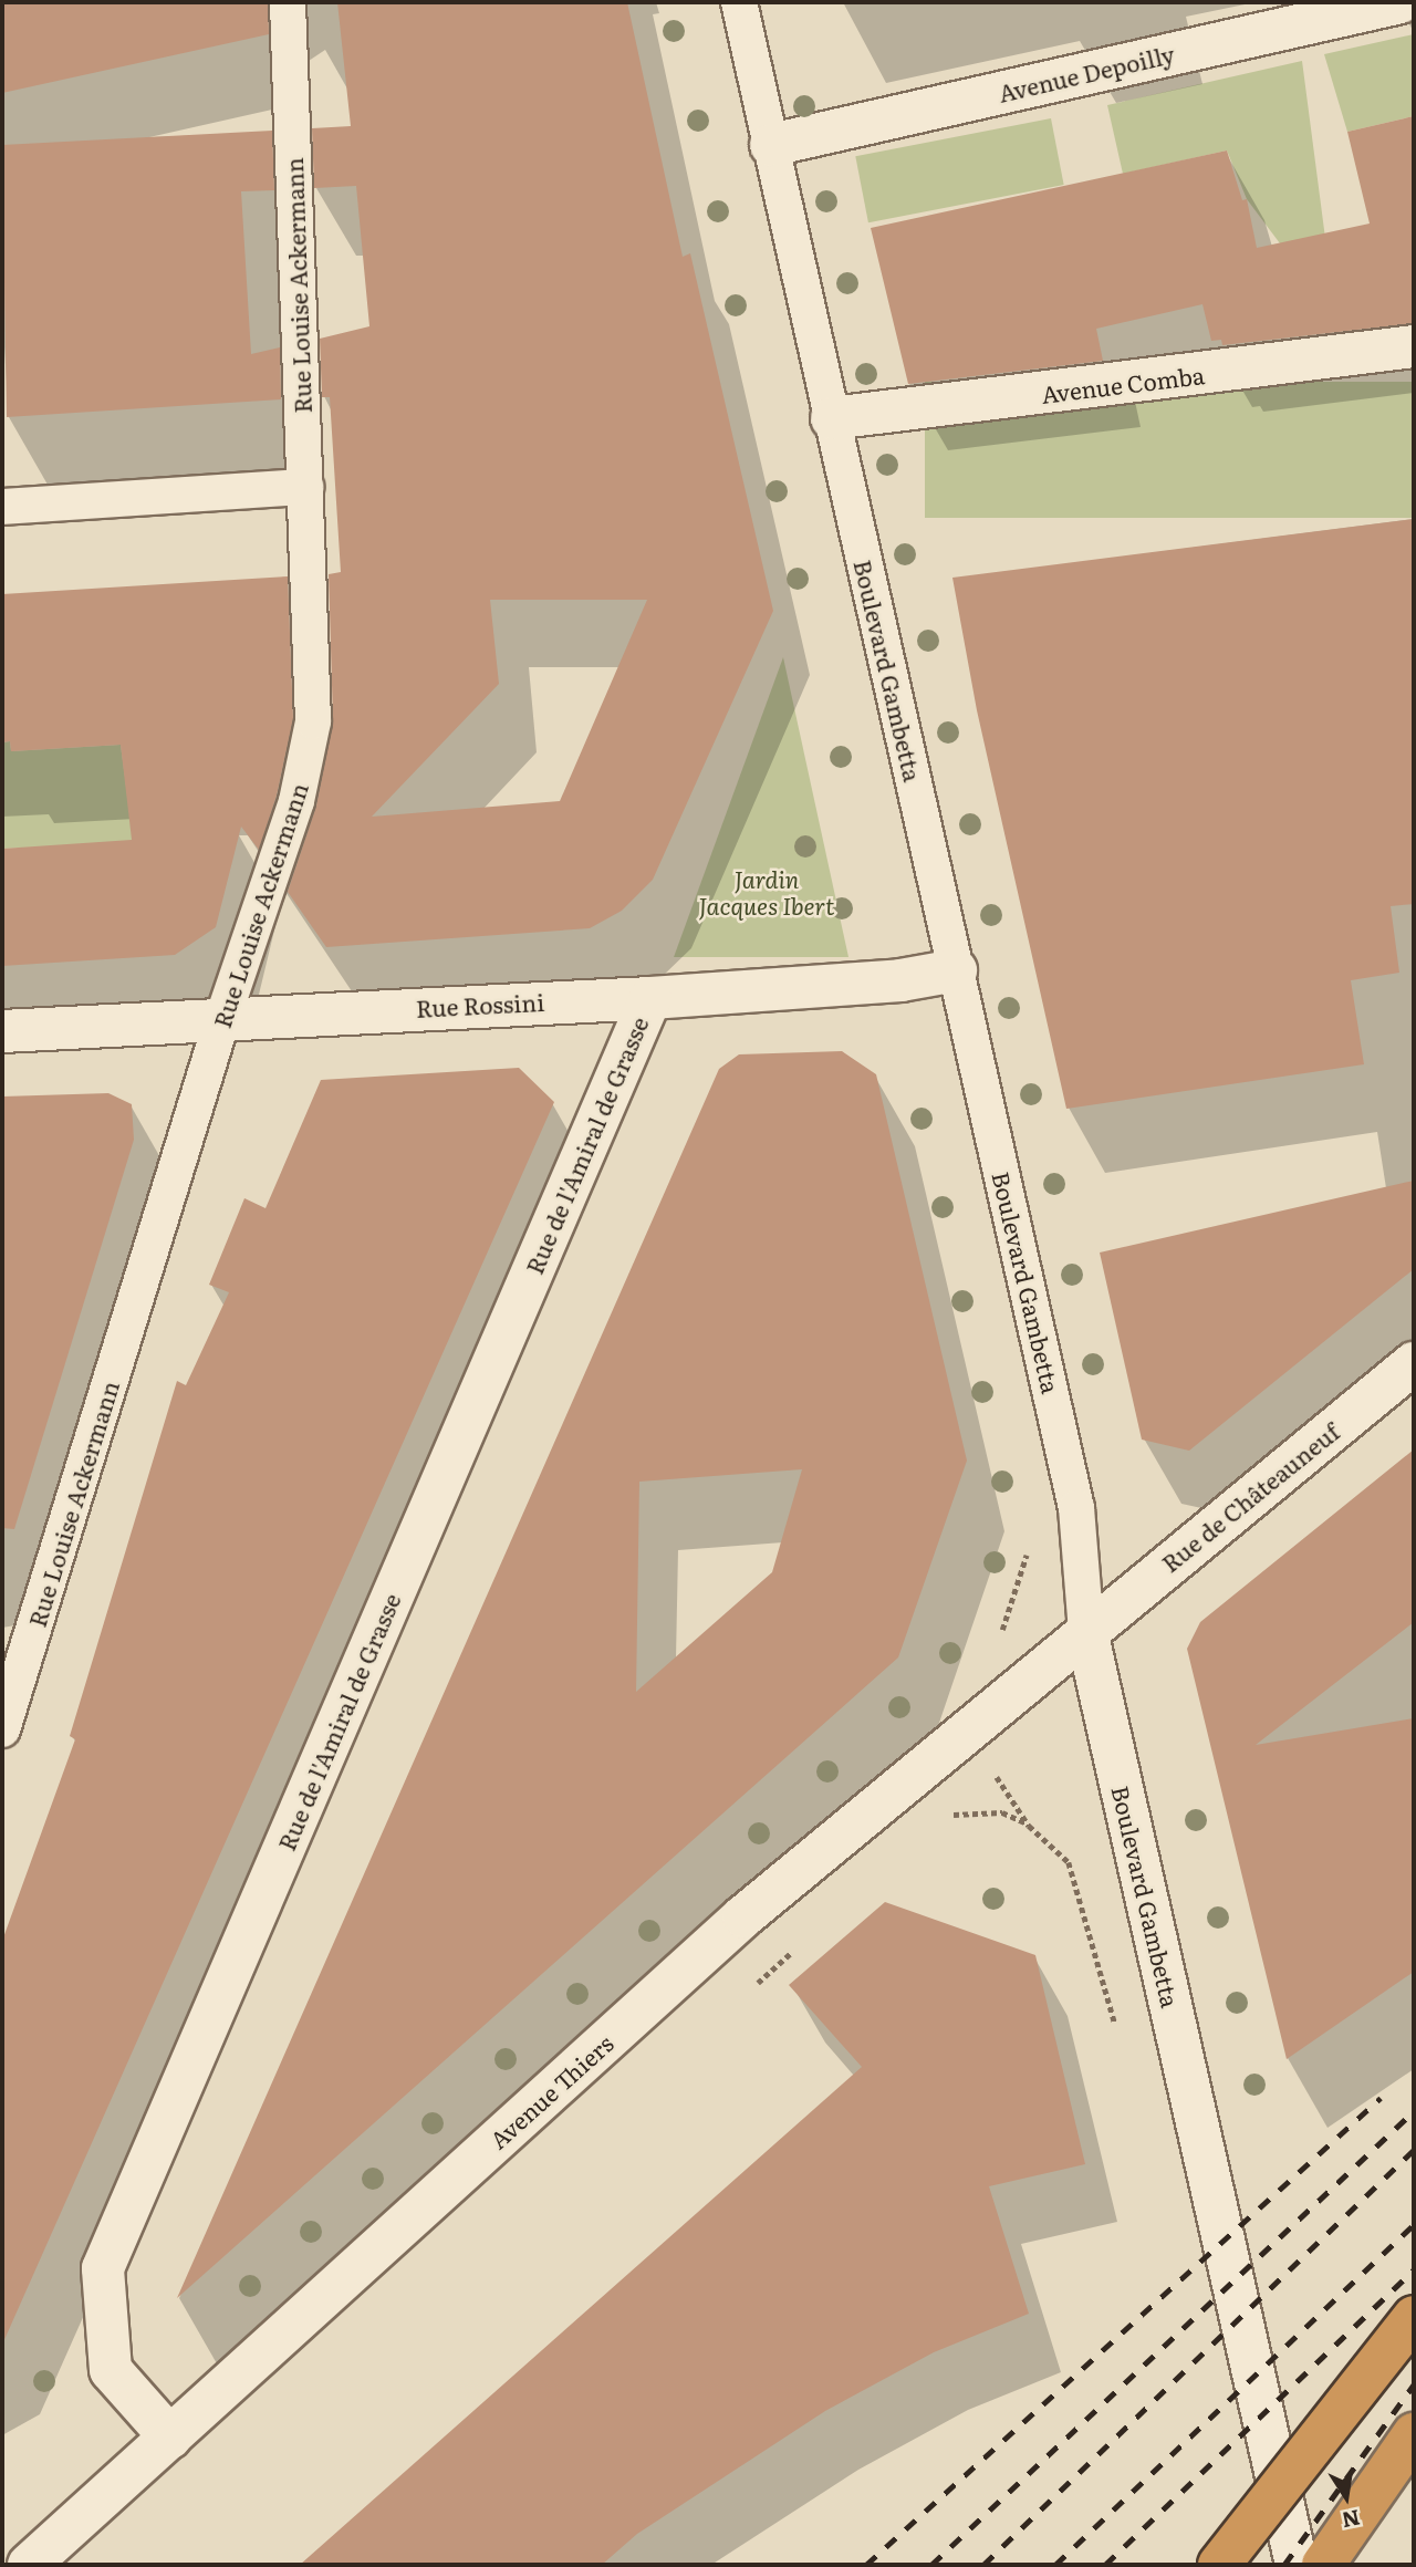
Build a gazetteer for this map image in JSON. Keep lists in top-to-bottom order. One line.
{"streets":{"street":["Avenue Depoilly","Avenue Comba","Boulevard Gambetta","Rue Rossini","Rue de l'Amiral de Grasse","Rue de Châteauneuf","Avenue Thiers"],"lane":["Rue Louise Ackermann"]},"crossings":[["Avenue Depoilly","Boulevard Gambetta"],["Rue Louise Ackermann","Rue Rossini"],["Avenue Comba","Boulevard Gambetta"],["Boulevard Gambetta","Rue Rossini"],["Boulevard Gambetta","Rue de Châteauneuf"],["Boulevard Gambetta","Avenue Thiers"],["Rue Rossini","Rue de l'Amiral de Grasse"],["Rue de l'Amiral de Grasse","Avenue Thiers"],["Rue de Châteauneuf","Avenue Thiers"]],"parks":["Jardin Jacques Ibert"],"north":"bottom"}
